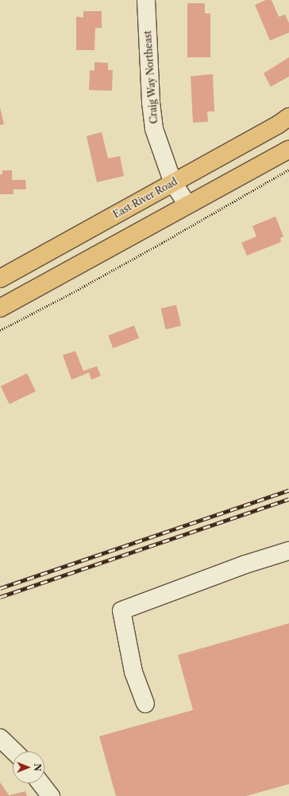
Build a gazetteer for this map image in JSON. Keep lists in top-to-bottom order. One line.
{"streets":{"main road":["East River Road"],"street":["Craig Way Northeast"]},"crossings":[["Craig Way Northeast","East River Road"]],"north":"right"}
